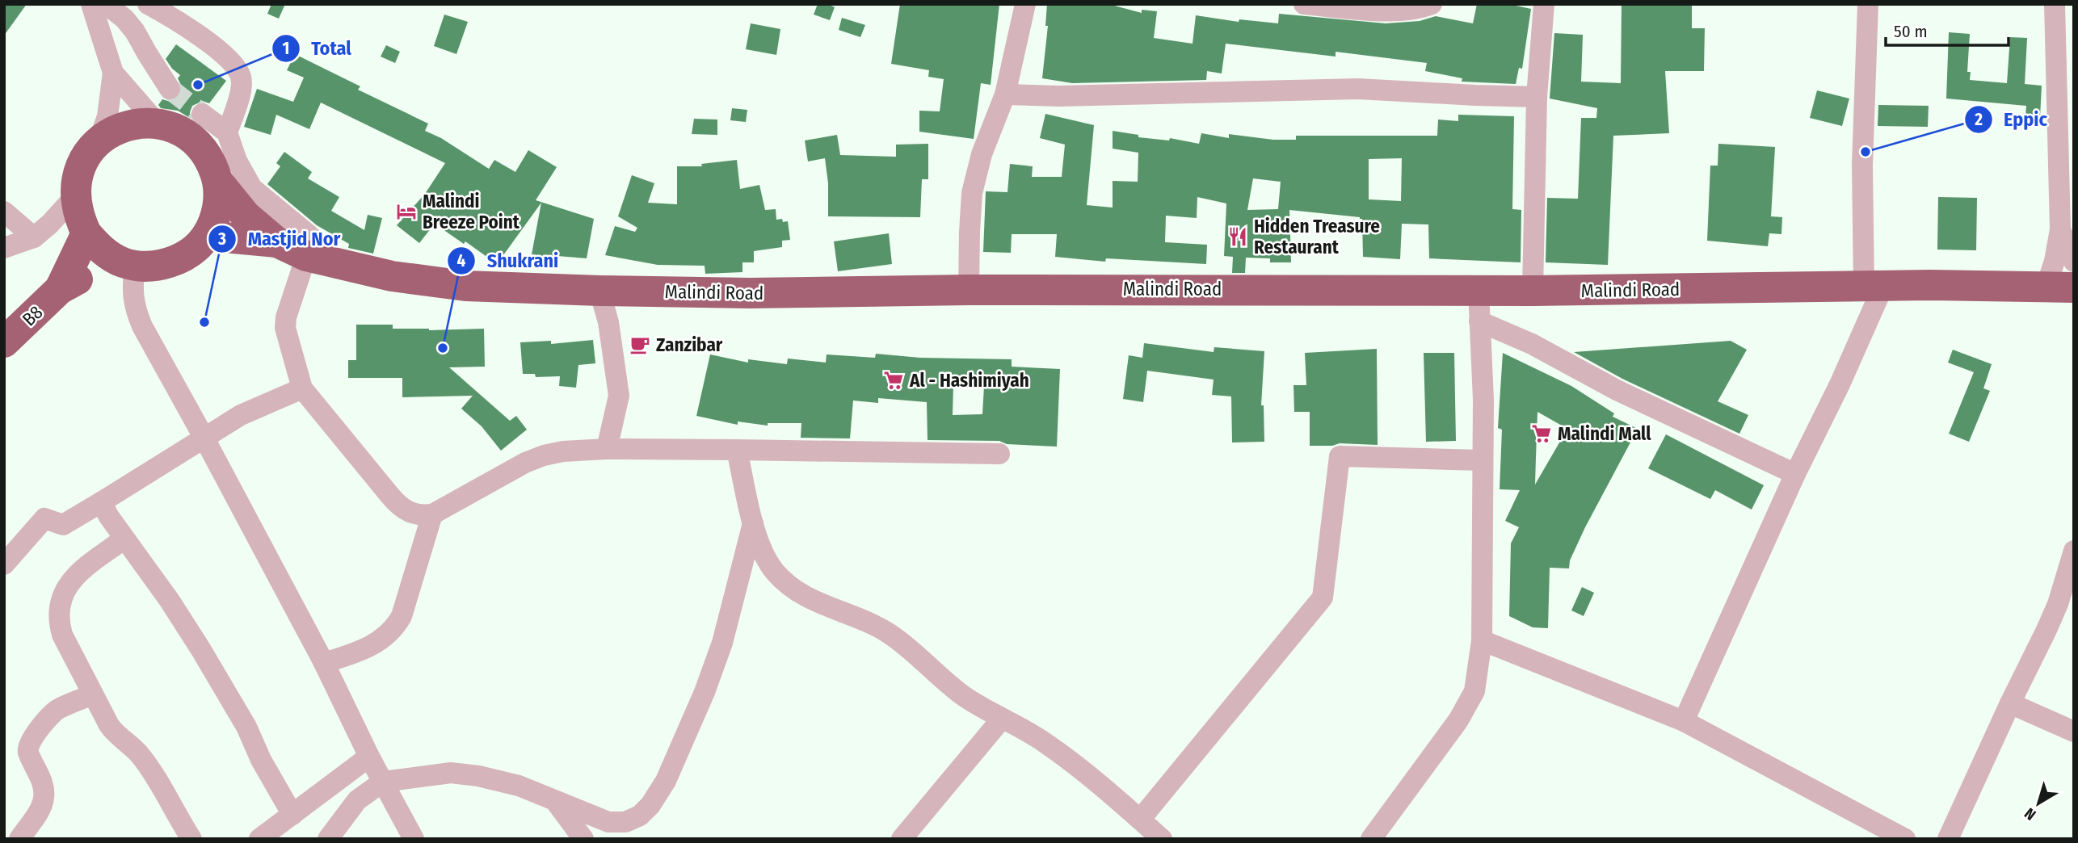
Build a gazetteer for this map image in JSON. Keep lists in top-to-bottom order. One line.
{"streets":{"highway":["Malindi Road","B8"]},"places":{"other":["Total","Eppic","Mastjid Nor","Shukrani"],"hotel":["Malindi Breeze Point"],"restaurant":["Hidden Treasure Restaurant"],"cafe":["Zanzibar"],"supermarket":["Al - Hashimiyah","Malindi Mall"]},"scale_bar":"50 m","north":"bottom left"}
